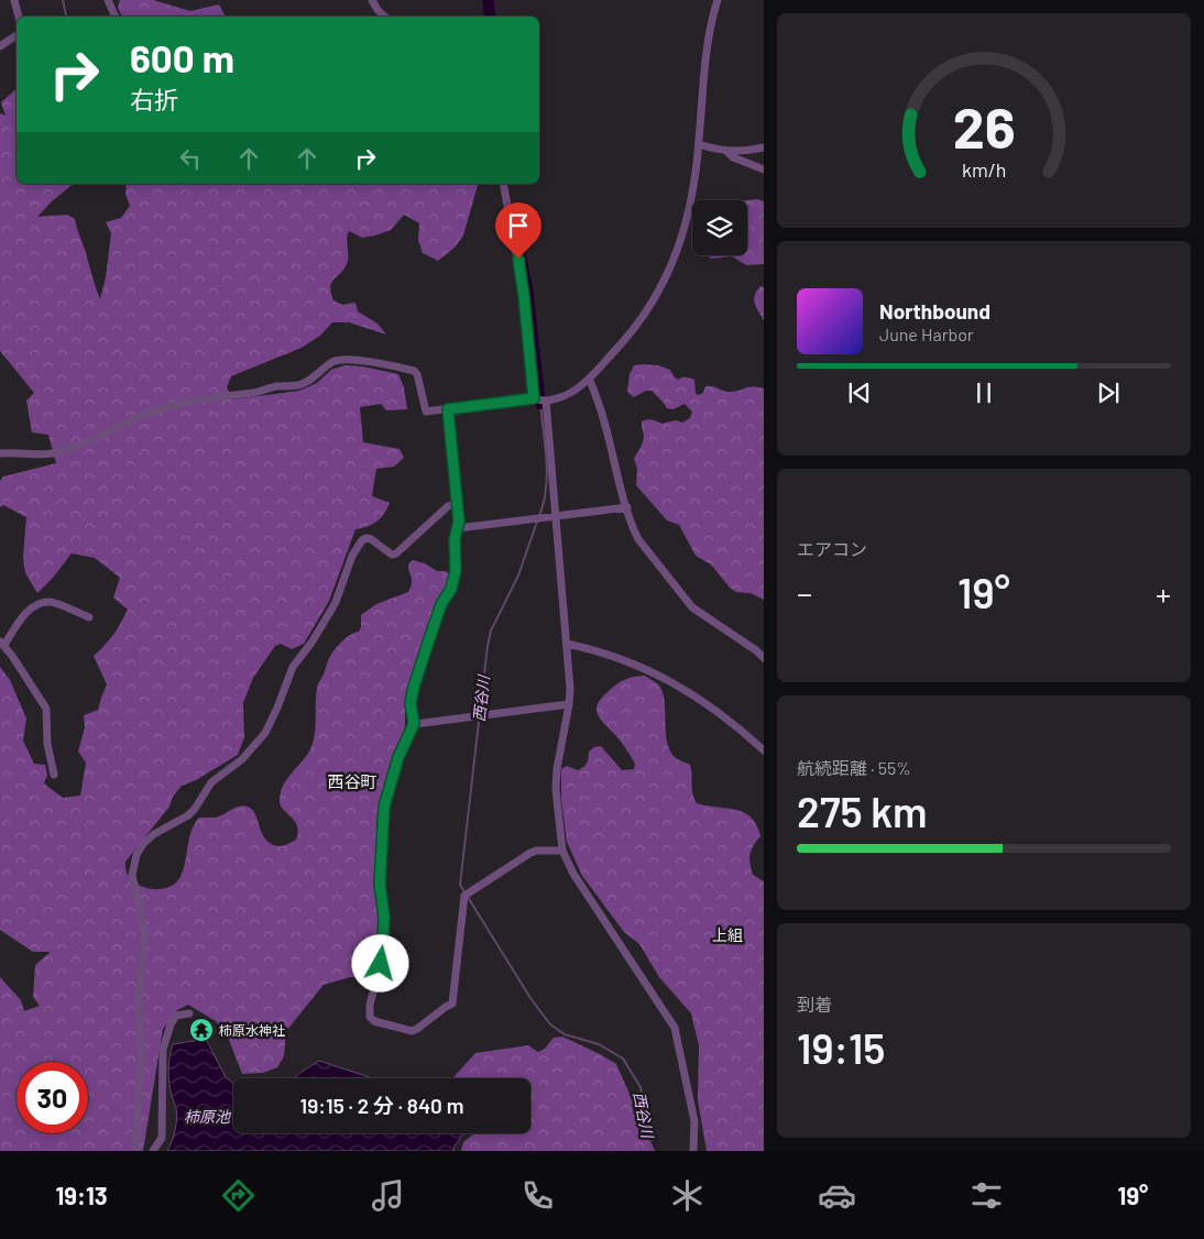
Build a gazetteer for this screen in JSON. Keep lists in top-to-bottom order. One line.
{"districts":["西谷町","上組"],"water":["西谷川","柿原池"],"places":{"temple":["柿原水神社"]},"page":{"turn":["600 m","右折"],"song":["Northbound","June Harbor"],"tile":["エアコン",["航続距離 · 55%","275 km"],["到着","19:15"]],"heat":["−","19°","+"],"limit":"30","trip":"19:15 · 2 分 · 840 m","tabs":["19:13","19°"],"gauge":["26","km/h"]}}
